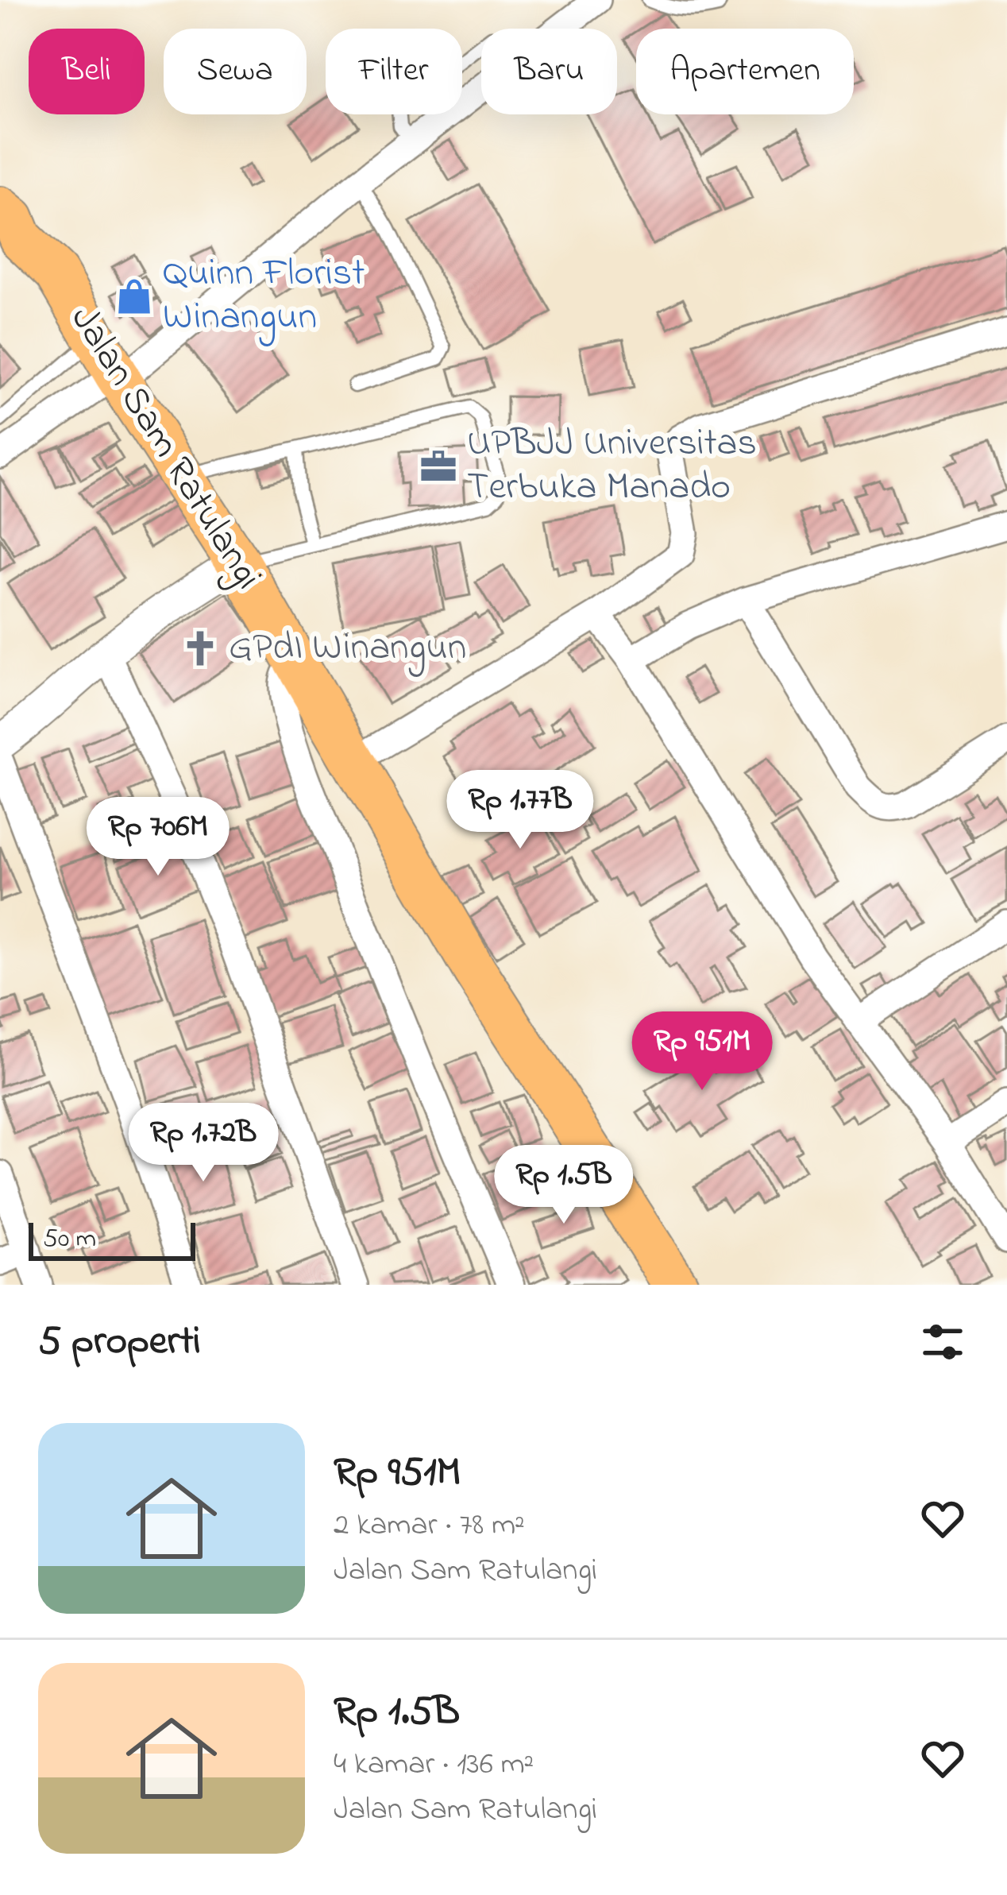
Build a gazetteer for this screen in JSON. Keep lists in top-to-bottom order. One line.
{"streets":{"highway":["Jalan Sam Ratulangi"]},"places":{"shop":["Quinn Florist Winangun"],"office":["UPBJJ Universitas Terbuka Manado"],"church":["GPdI Winangun"]},"scale_bar":"50 m","page":{"chip":["Beli","Sewa","Filter","Baru","Apartemen"],"price":["Rp 1.77B","Rp 706M","Rp 951M","Rp 1.72B","Rp 1.5B"],"scale":"50 m","heading":"5 properti","list":[{"name":"Rp 951M","note":"2 kamar · 78 m² · Jalan Sam Ratulangi"},{"name":"Rp 1.5B","note":"4 kamar · 136 m² · Jalan Sam Ratulangi"}]}}
